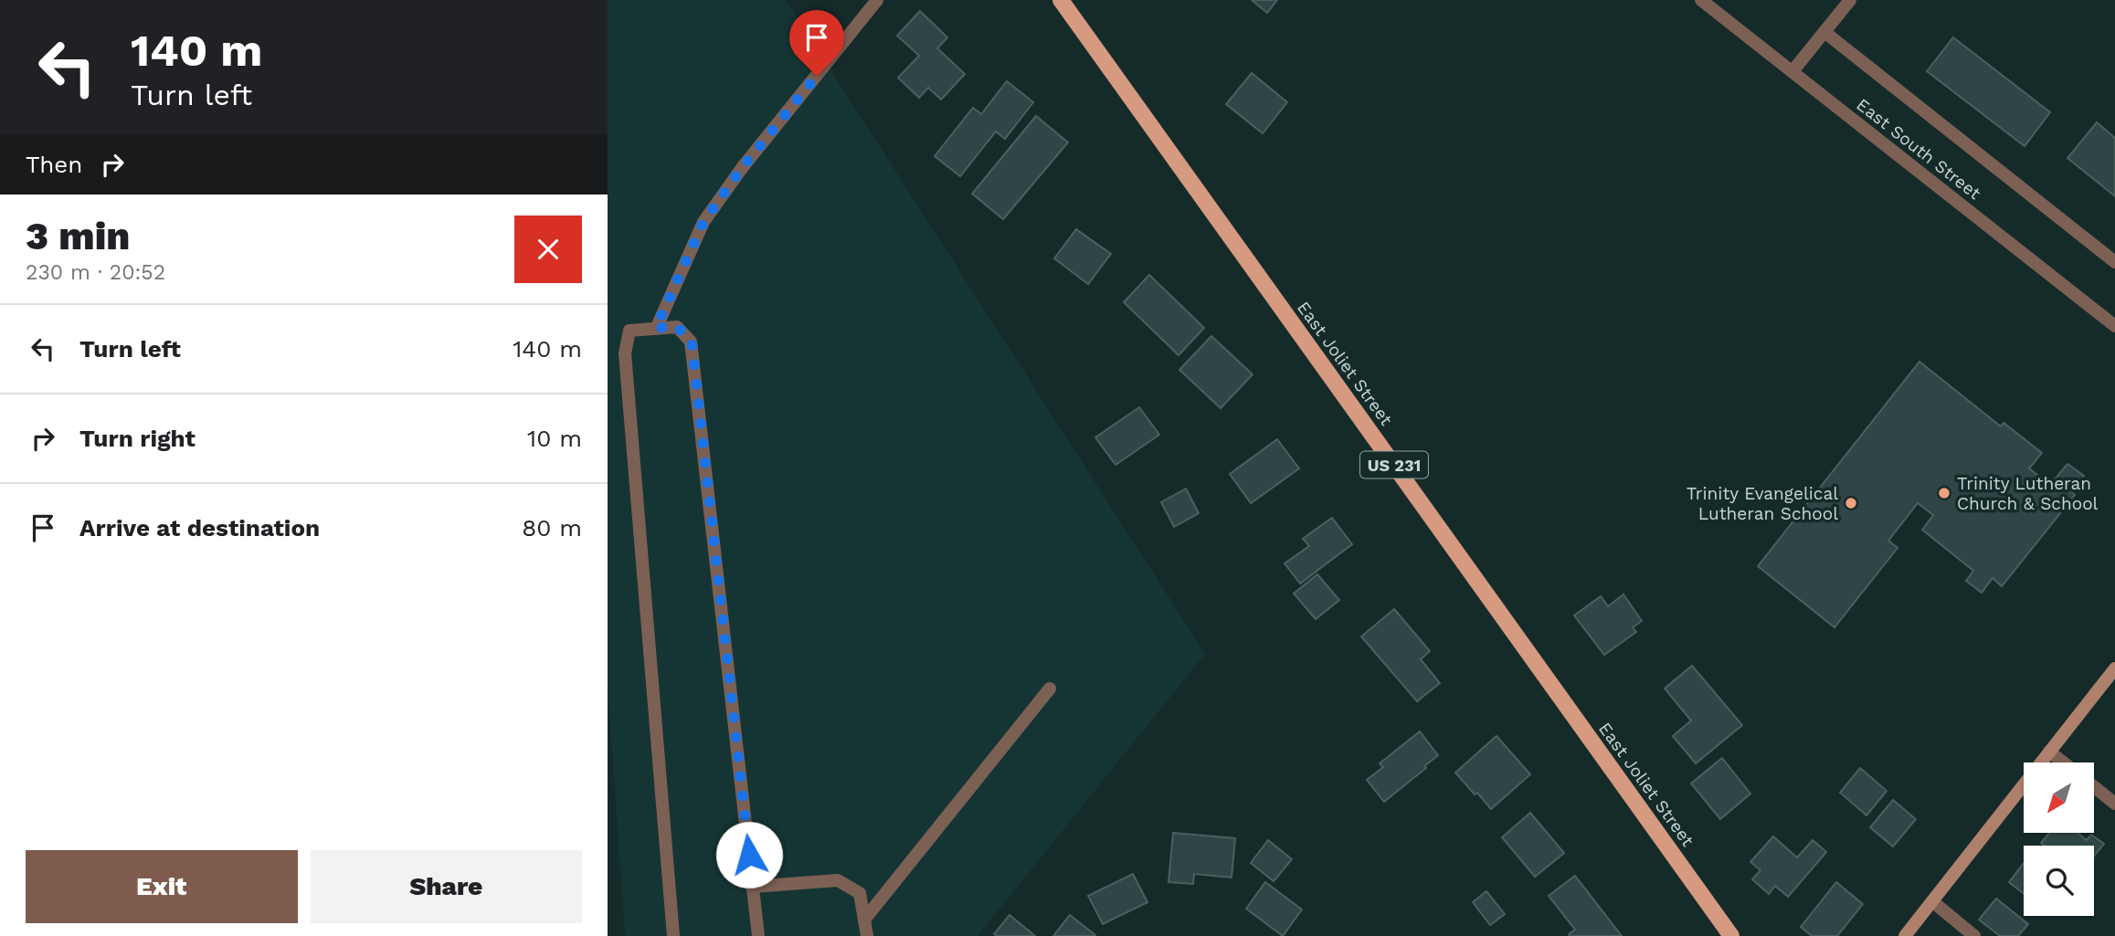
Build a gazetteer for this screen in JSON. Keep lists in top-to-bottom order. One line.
{"streets":{"main road":["East Joliet Street","US 231"],"street":["East South Street"]},"places":["Trinity Lutheran Church & School","Trinity Evangelical Lutheran School"],"north":"bottom left","page":{"turn":["140 m","Turn left"],"then":"Then","heading":["3 min","230 m · 20:52"],"list":[{"name":"Turn left","value":"140 m"},{"name":"Turn right","value":"10 m"},{"name":"Arrive at destination","value":"80 m"}],"buttons":["Exit","Share"]}}
